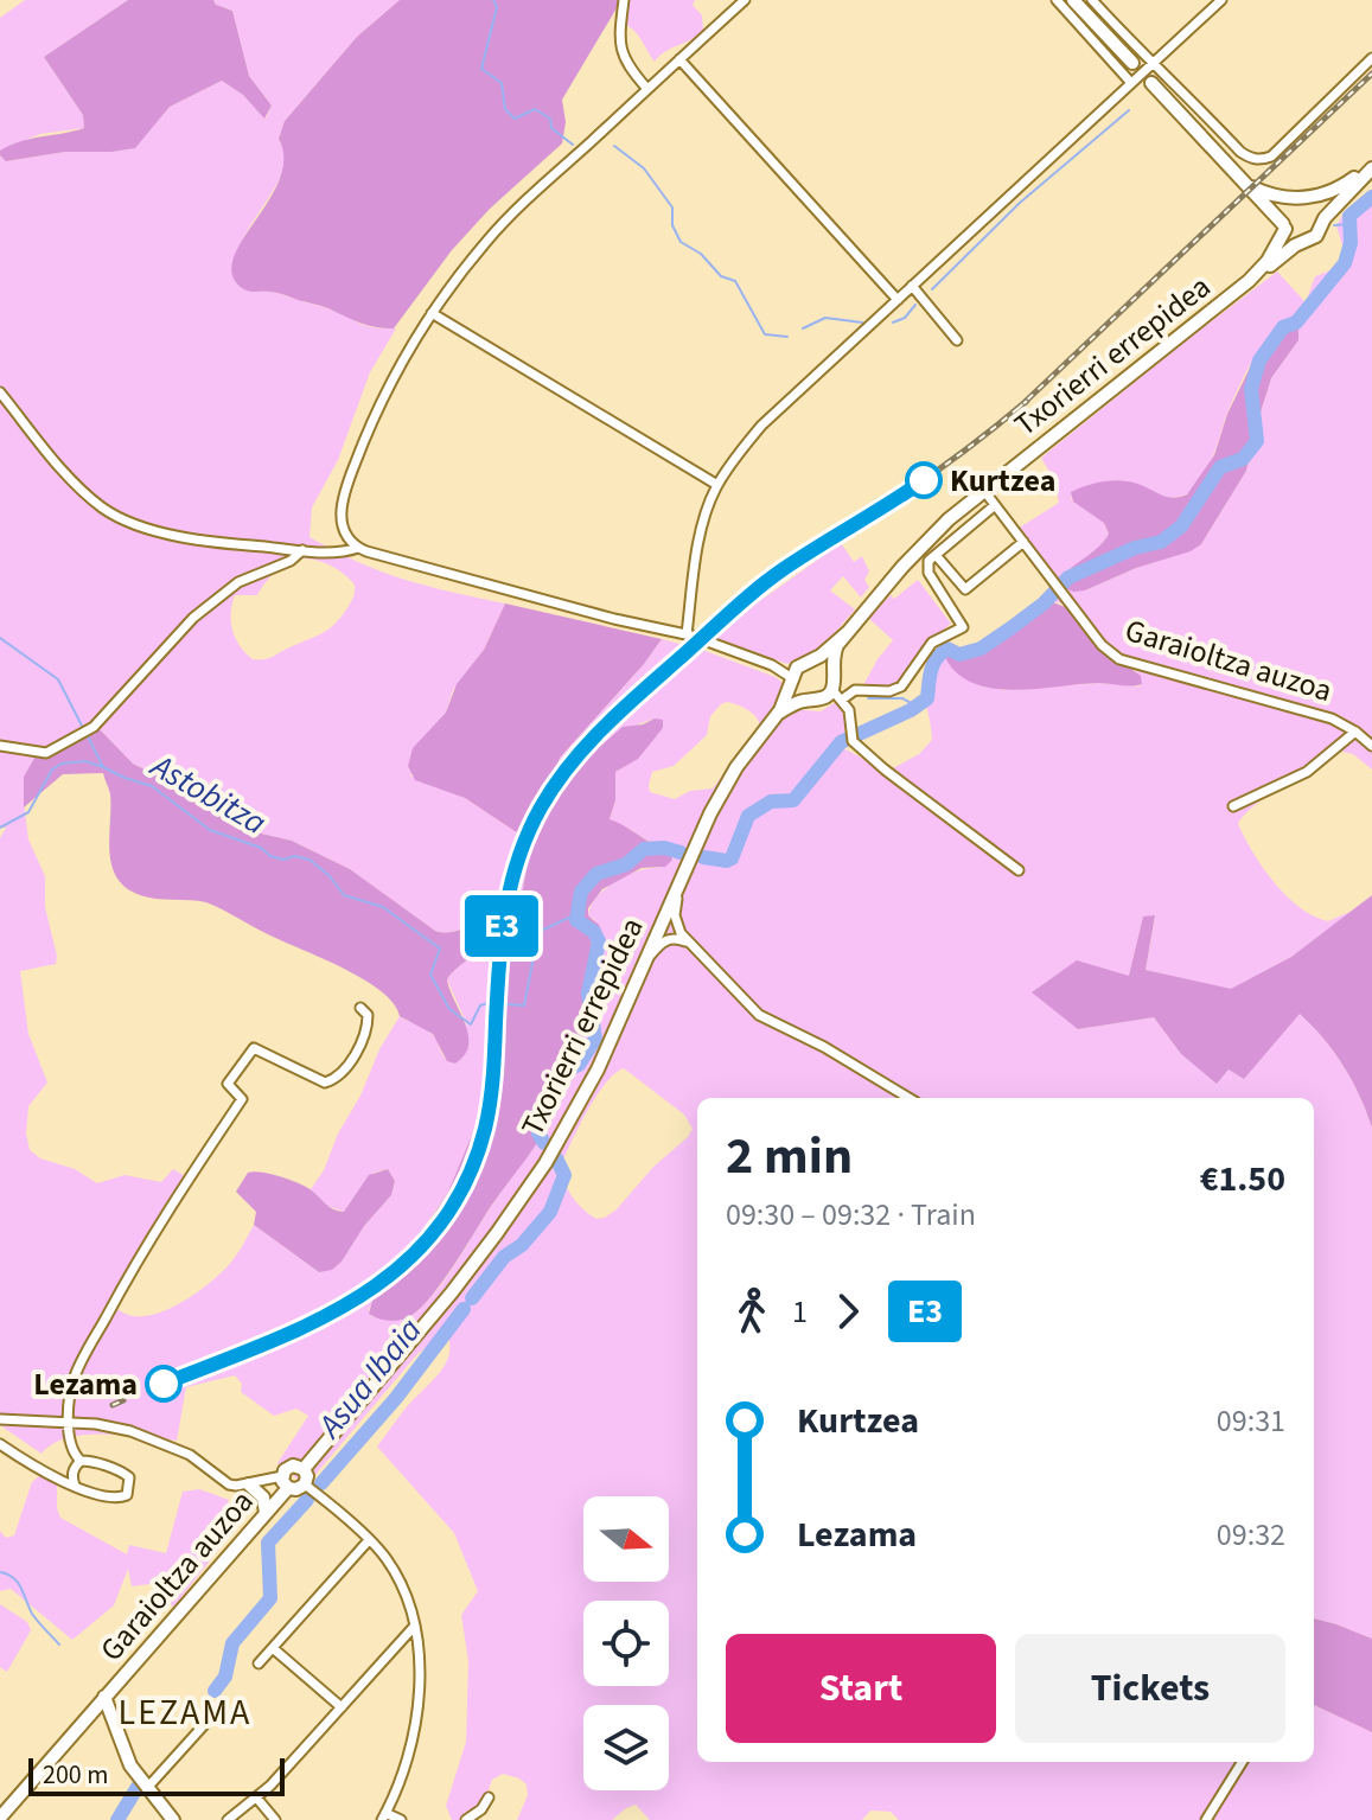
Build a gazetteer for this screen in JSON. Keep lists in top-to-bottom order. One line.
{"streets":{"street":["Txorierri errepidea","Garaioltza auzoa"]},"crossings":[["Txorierri errepidea","Garaioltza auzoa"]],"districts":["LEZAMA"],"water":["Astobitza","Asua Ibaia"],"places":["Kurtzea","Lezama"],"scale_bar":"200 m","north":"right","page":{"on_map":"E3","heading":["2 min","09:30 – 09:32 · Train","€1.50"],"legs":["1","E3"],"list":[{"name":"Kurtzea","value":"09:31"},{"name":"Lezama","value":"09:32"}],"buttons":["Start","Tickets"],"scale":"200 m"}}
